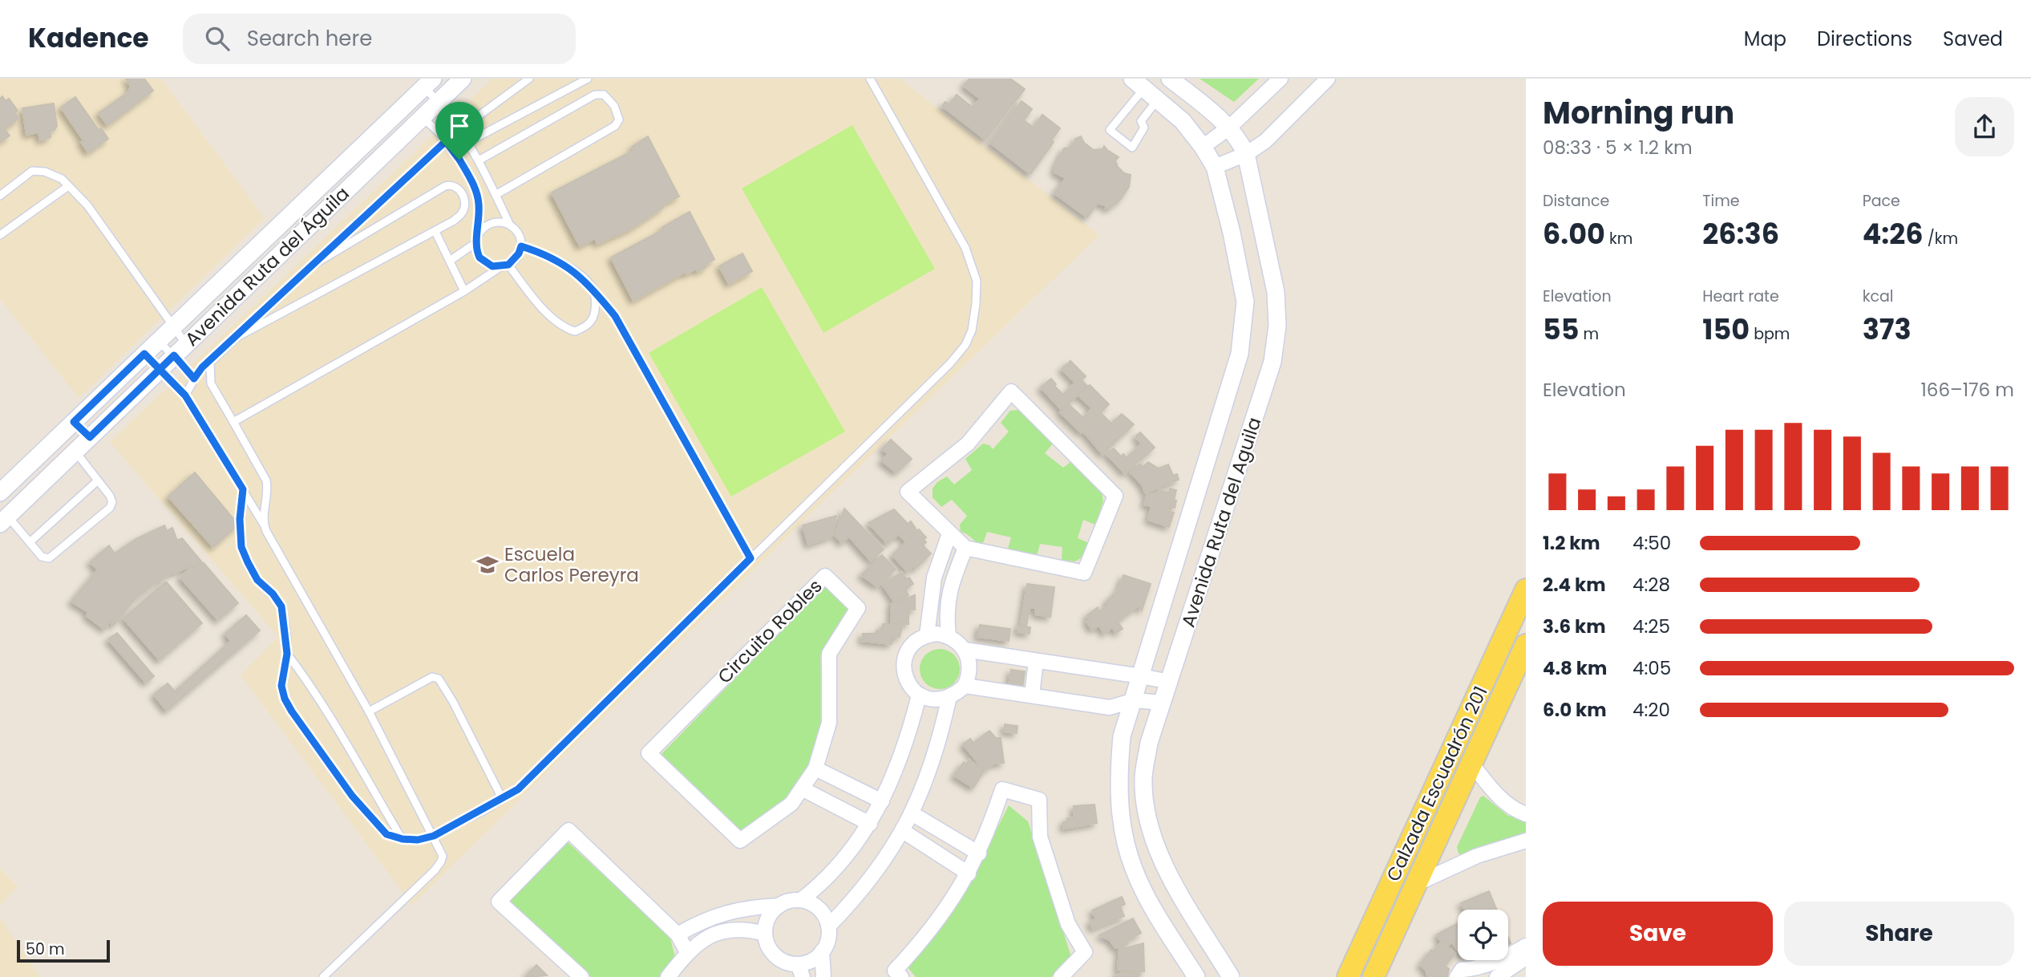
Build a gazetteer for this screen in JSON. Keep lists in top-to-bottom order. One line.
{"streets":{"main road":["Calzada Escuadrón 201"],"street":["Avenida Ruta del Águila","Avenida Ruta del Aguila","Circuito Robles"]},"places":{"school or university":["Escuela Carlos Pereyra"]},"scale_bar":"50 m","page":{"header":"Kadence","search":"Search here","nav":["Map","Directions","Saved"],"heading":["Morning run","08:33 · 5 × 1.2 km"],"stats":[["Distance","6.00 km"],["Time","26:36"],["Pace","4:26 /km"],["Elevation","55 m"],["Heart rate","150 bpm"],["kcal","373"]],"chart":["Elevation","166–176 m"],"list":[{"name":"1.2 km","note":"4:50"},{"name":"2.4 km","note":"4:28"},{"name":"3.6 km","note":"4:25"},{"name":"4.8 km","note":"4:05"},{"name":"6.0 km","note":"4:20"}],"buttons":["Save","Share"],"scale":"50 m"}}
